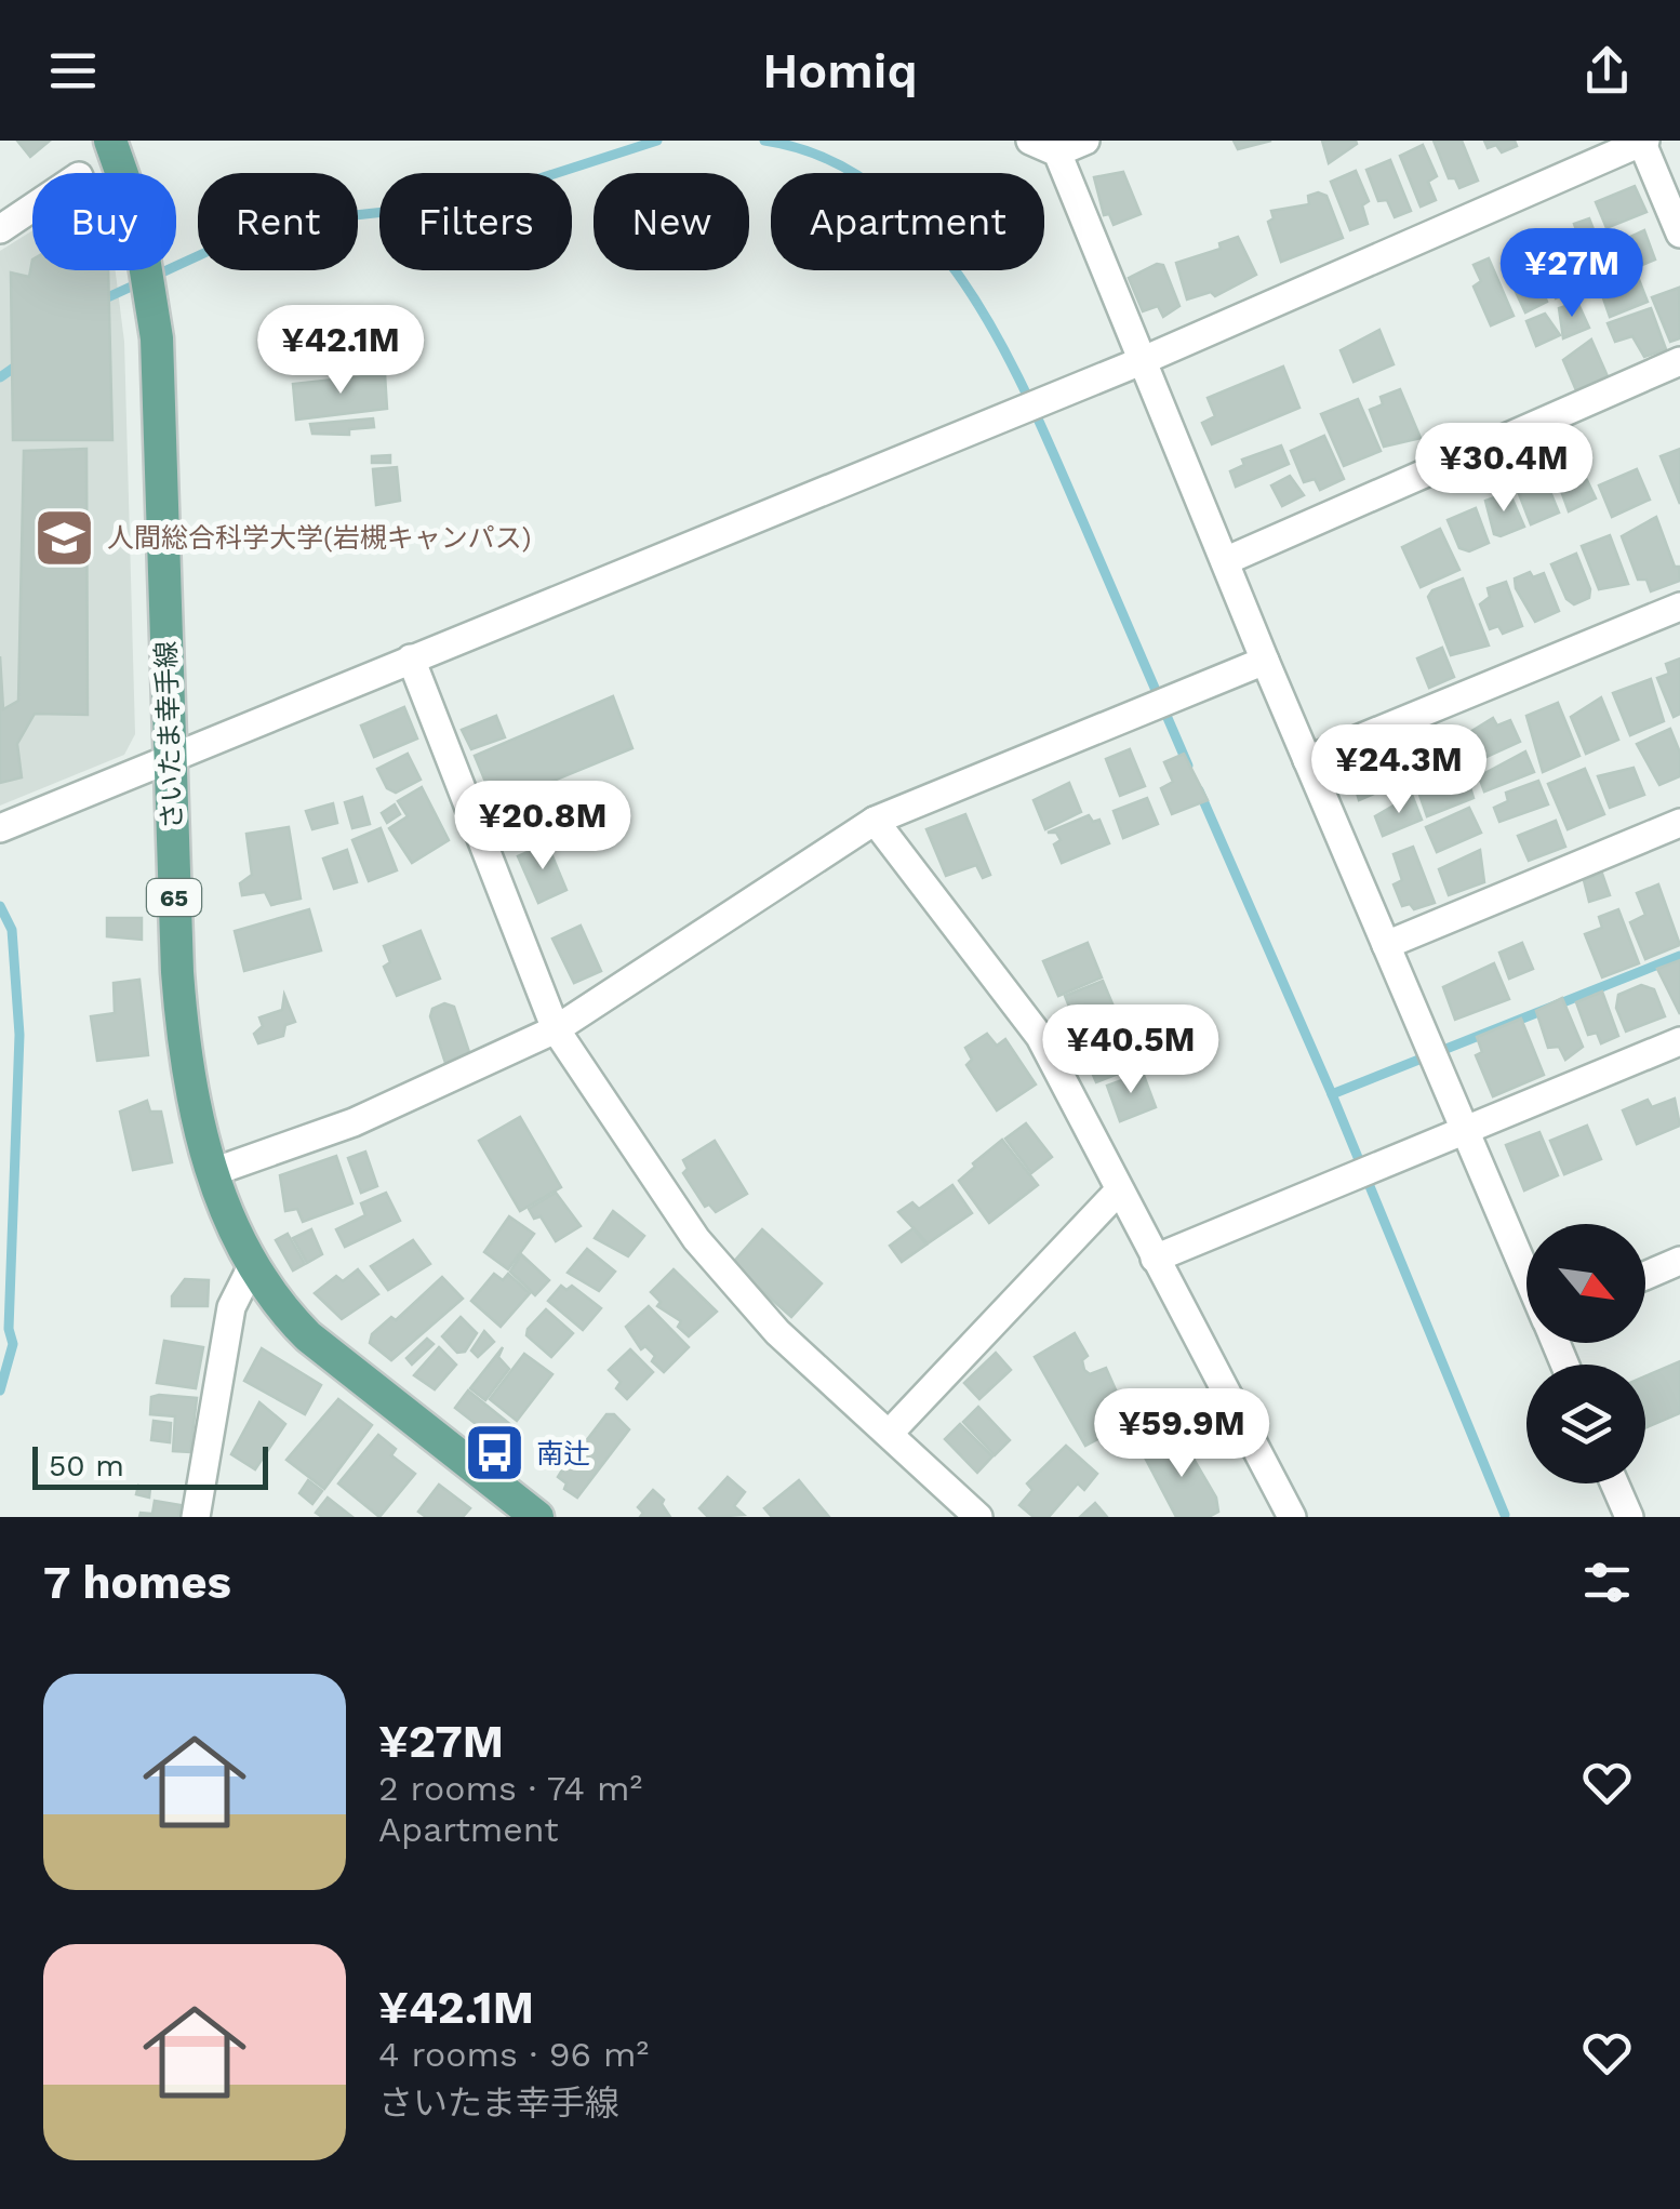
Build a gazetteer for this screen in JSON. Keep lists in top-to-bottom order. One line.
{"streets":{"main road":["さいたま幸手線","65"]},"places":{"school or university":["人間総合科学大学(岩槻キャンパス)"],"bus stop":["南辻"]},"scale_bar":"50 m","north":"bottom right","page":{"header":"Homiq","chip":["Buy","Rent","Filters","New","Apartment"],"price":["¥27M","¥42.1M","¥30.4M","¥24.3M","¥20.8M","¥40.5M","¥59.9M"],"scale":"50 m","heading":"7 homes","list":[{"name":"¥27M","note":"2 rooms · 74 m² · Apartment"},{"name":"¥42.1M","note":"4 rooms · 96 m² · さいたま幸手線"}]}}
